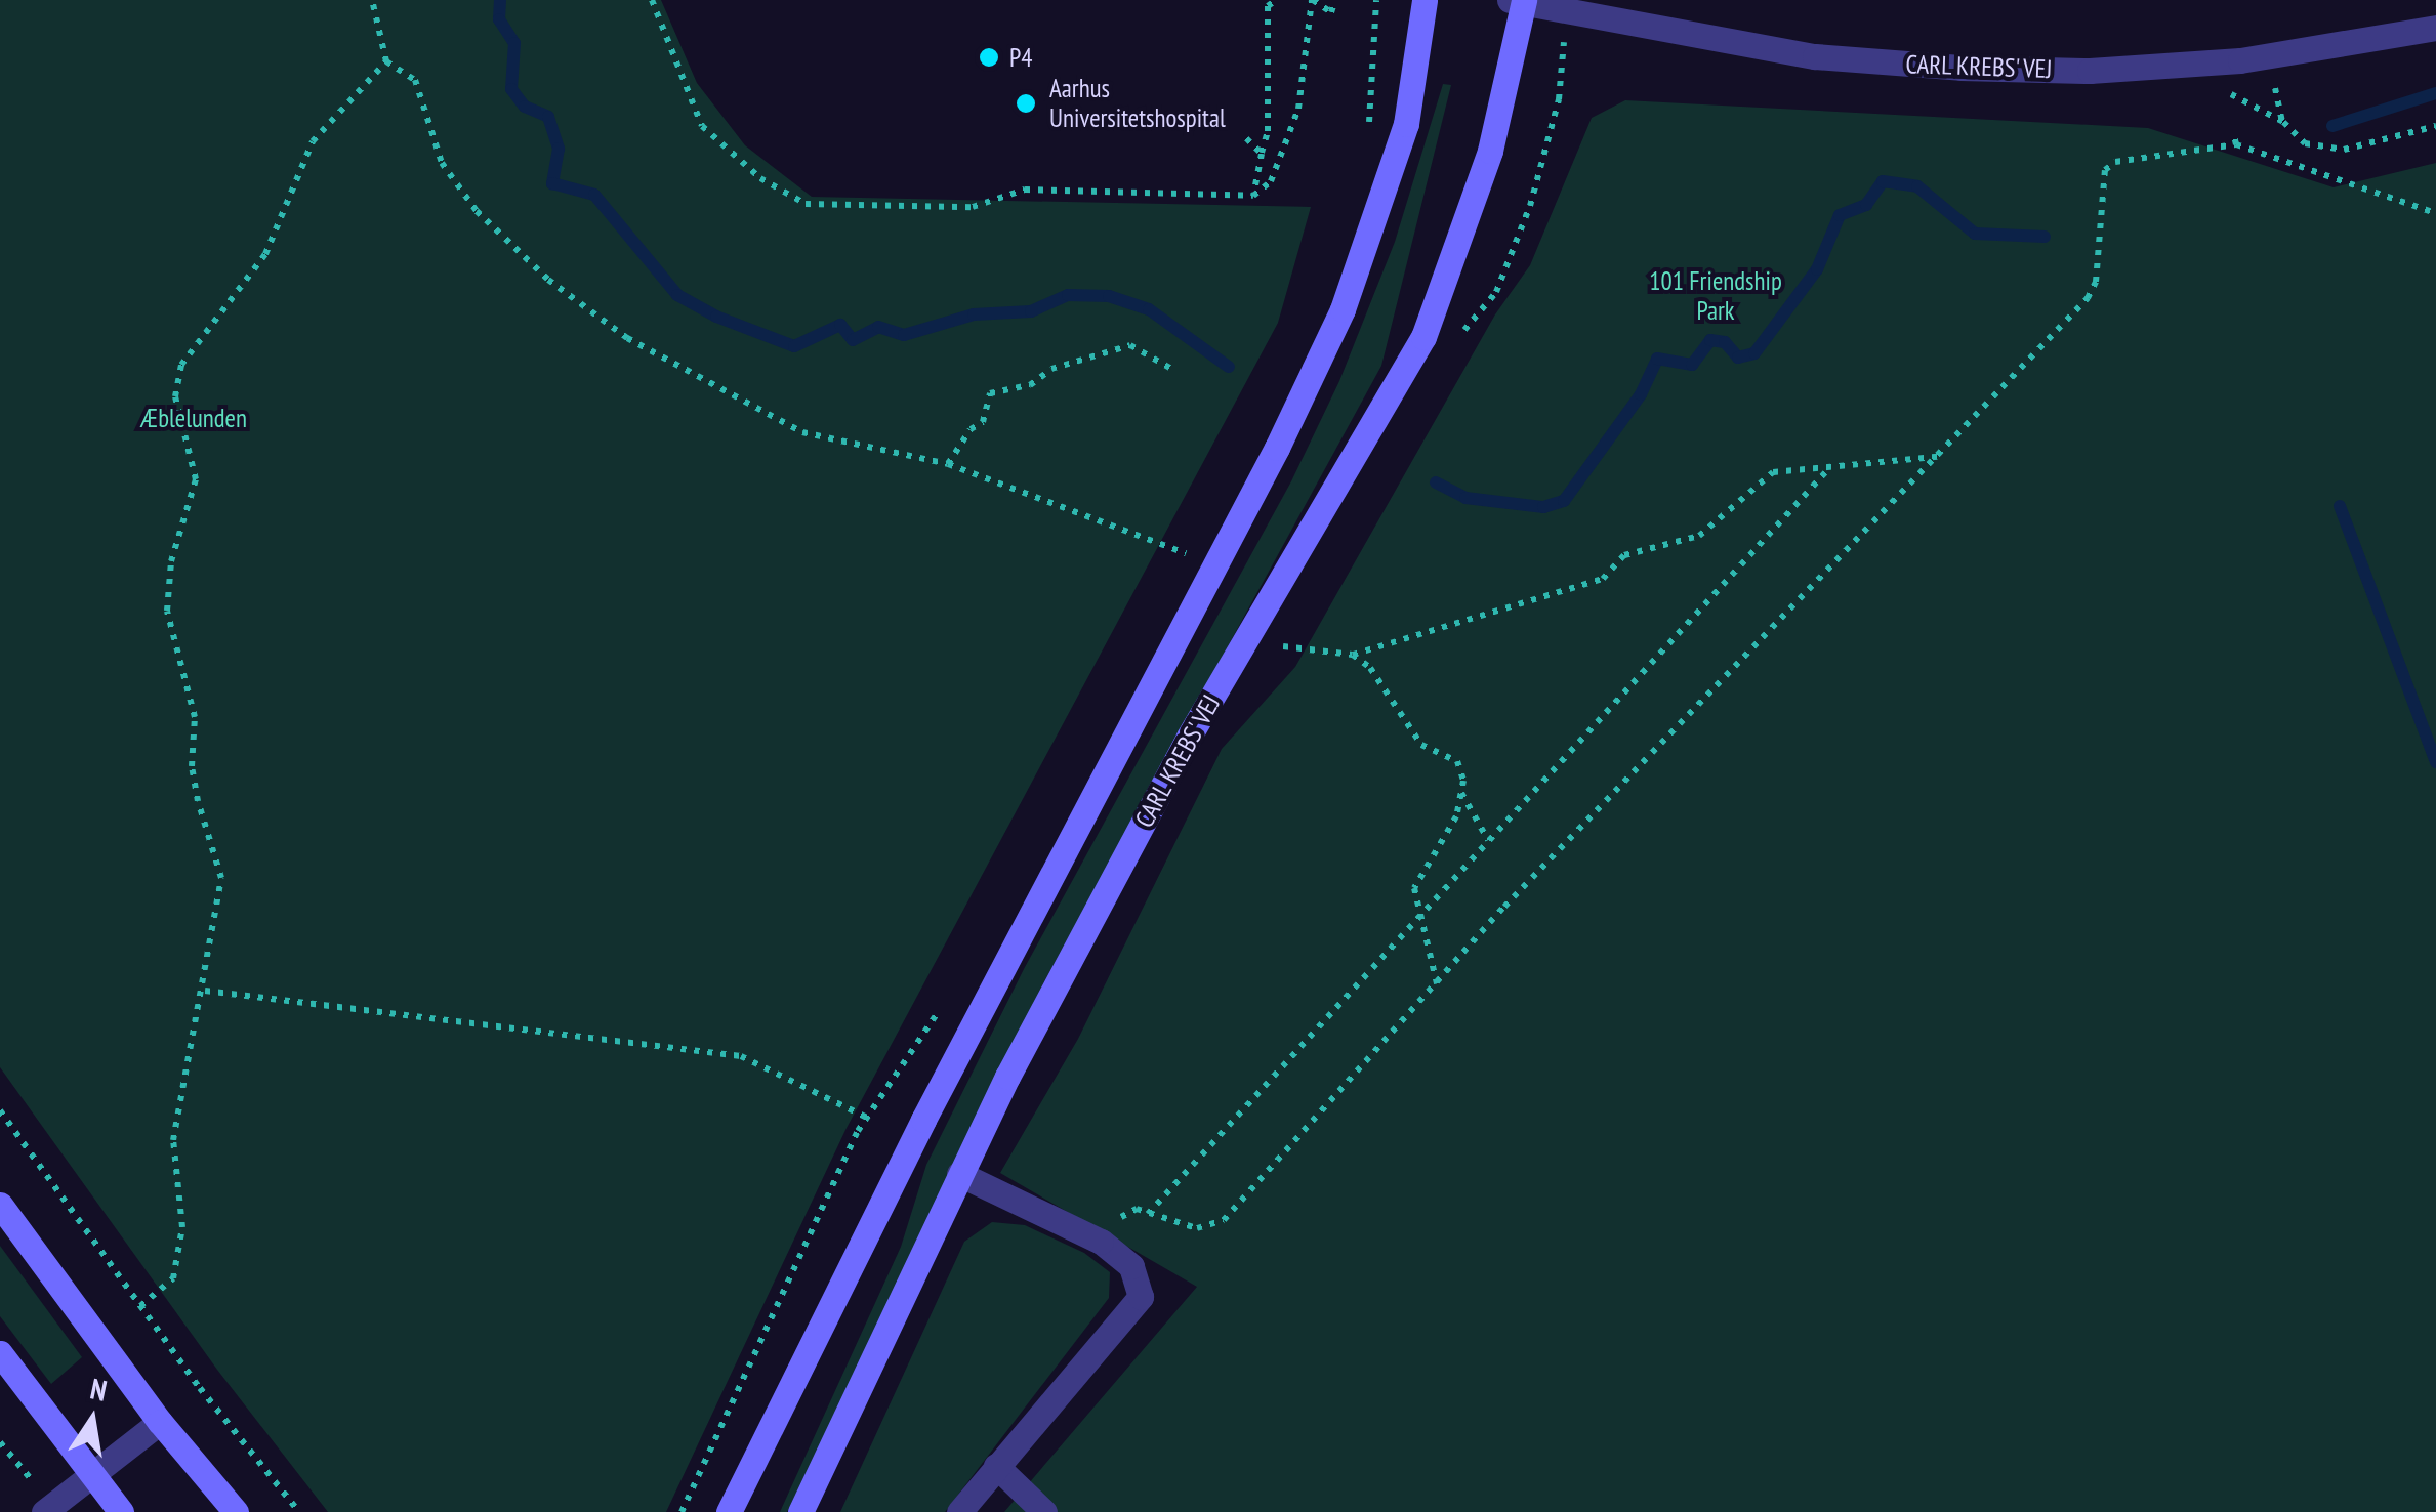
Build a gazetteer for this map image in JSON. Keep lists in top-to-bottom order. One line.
{"streets":{"street":["CARL KREBS' VEJ"]},"parks":["101 Friendship Park","Æblelunden"],"places":["P4","Aarhus Universitetshospital"],"north":"top"}
